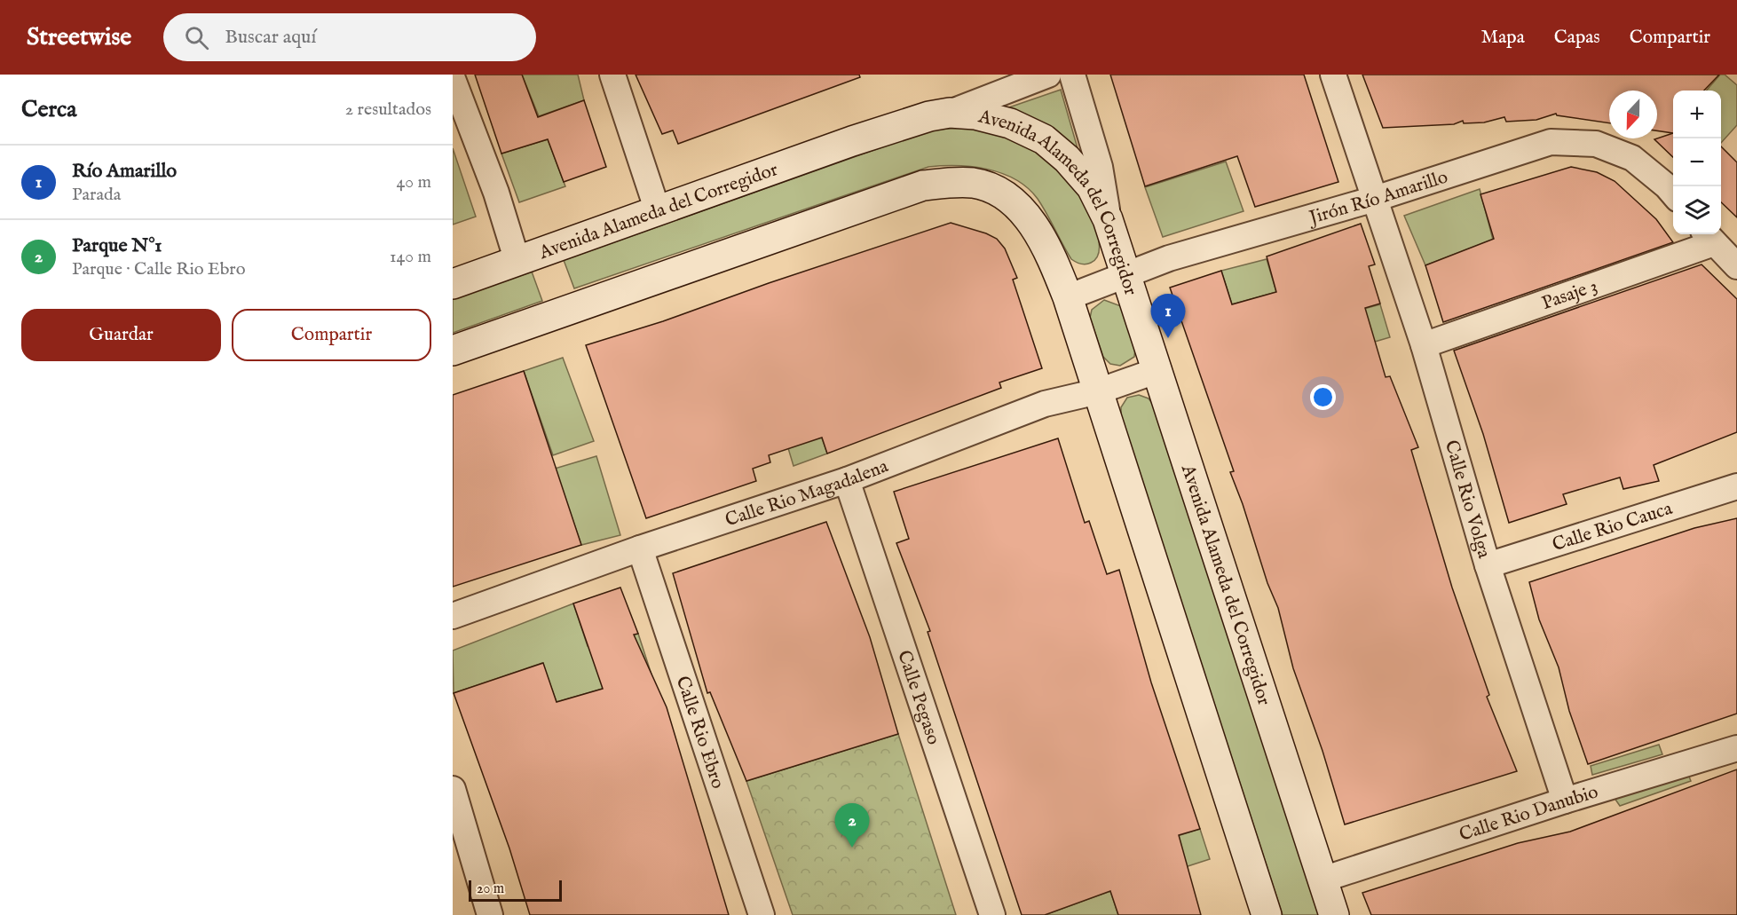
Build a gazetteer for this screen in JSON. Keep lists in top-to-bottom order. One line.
{"streets":{"main road":["Avenida Alameda del Corregidor"],"street":["Jirón Río Amarillo","Pasaje 3","Calle Rio Magadalena","Calle Rio Volga","Calle Rio Cauca","Calle Pegaso","Calle Rio Ebro","Calle Rio Danubio"]},"crossings":[["Jirón Río Amarillo","Avenida Alameda del Corregidor"],["Jirón Río Amarillo","Calle Rio Volga"],["Avenida Alameda del Corregidor","Calle Rio Magadalena"],["Avenida Alameda del Corregidor","Calle Rio Danubio"],["Pasaje 3","Calle Rio Volga"],["Calle Rio Magadalena","Calle Pegaso"],["Calle Rio Magadalena","Calle Rio Ebro"],["Calle Rio Volga","Calle Rio Cauca"],["Calle Rio Volga","Calle Rio Danubio"]],"scale_bar":"20 m","north":"bottom","page":{"header":"Streetwise","search":"Buscar aquí","nav":["Mapa","Capas","Compartir"],"heading":["Cerca","2 resultados"],"map_buttons":["+","−"],"list":[{"mark":"1","name":"Río Amarillo","note":"Parada","value":"40 m"},{"mark":"2","name":"Parque N°1","note":"Parque · Calle Rio Ebro","value":"140 m"}],"buttons":["Guardar","Compartir"],"pins":["1","2"],"scale":"20 m"}}
